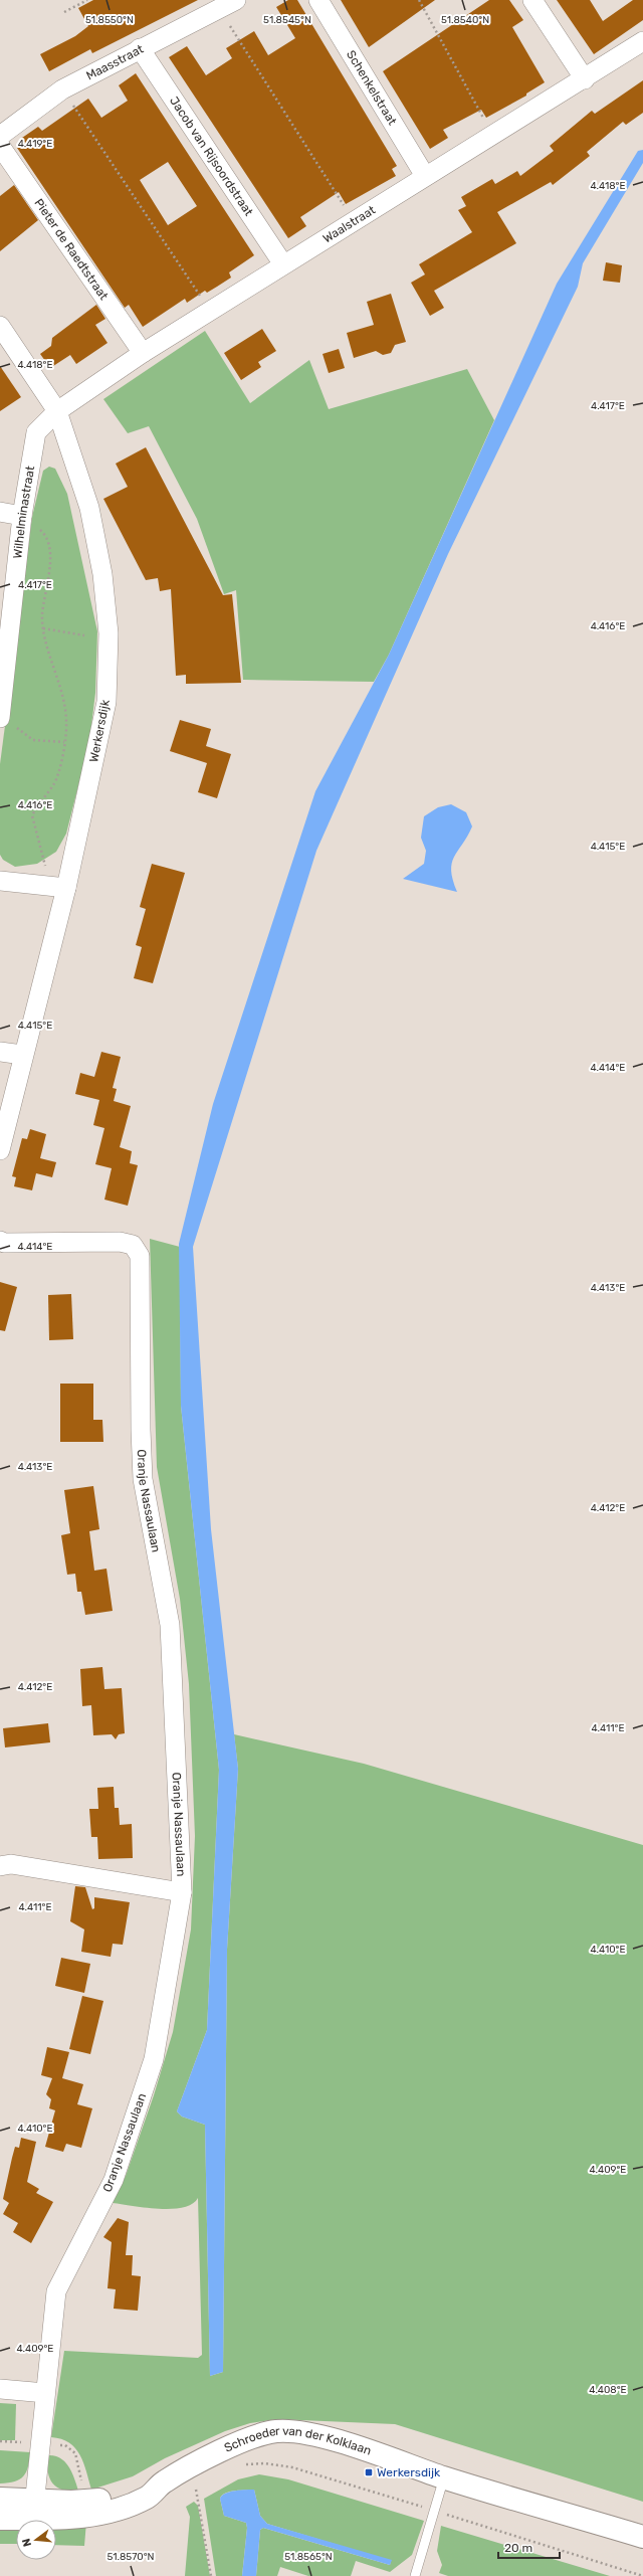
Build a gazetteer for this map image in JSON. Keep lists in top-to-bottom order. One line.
{"streets":{"street":["Maasstraat","Schenkelstraat","Jacob van Rijsoordstraat","Waalstraat","Pieter de Raedtstraat","Wilhelminastraat","Werkersdijk","Oranje Nassaulaan","Schroeder van der Kolklaan"]},"crossings":[["Maasstraat","Jacob van Rijsoordstraat"],["Schenkelstraat","Waalstraat"],["Jacob van Rijsoordstraat","Waalstraat"],["Waalstraat","Pieter de Raedtstraat"],["Waalstraat","Wilhelminastraat"],["Waalstraat","Werkersdijk"],["Wilhelminastraat","Werkersdijk"],["Oranje Nassaulaan","Schroeder van der Kolklaan"]],"places":{"transit":["Werkersdijk"]},"scale_bar":"20 m","north":"left","coordinates":["51.8550°N","51.8545°N","51.8540°N","4.419°E","4.418°E","4.417°E","4.416°E","4.415°E","4.414°E","4.413°E","4.412°E","4.411°E","4.410°E","4.409°E","4.408°E","51.8570°N","51.8565°N"]}
